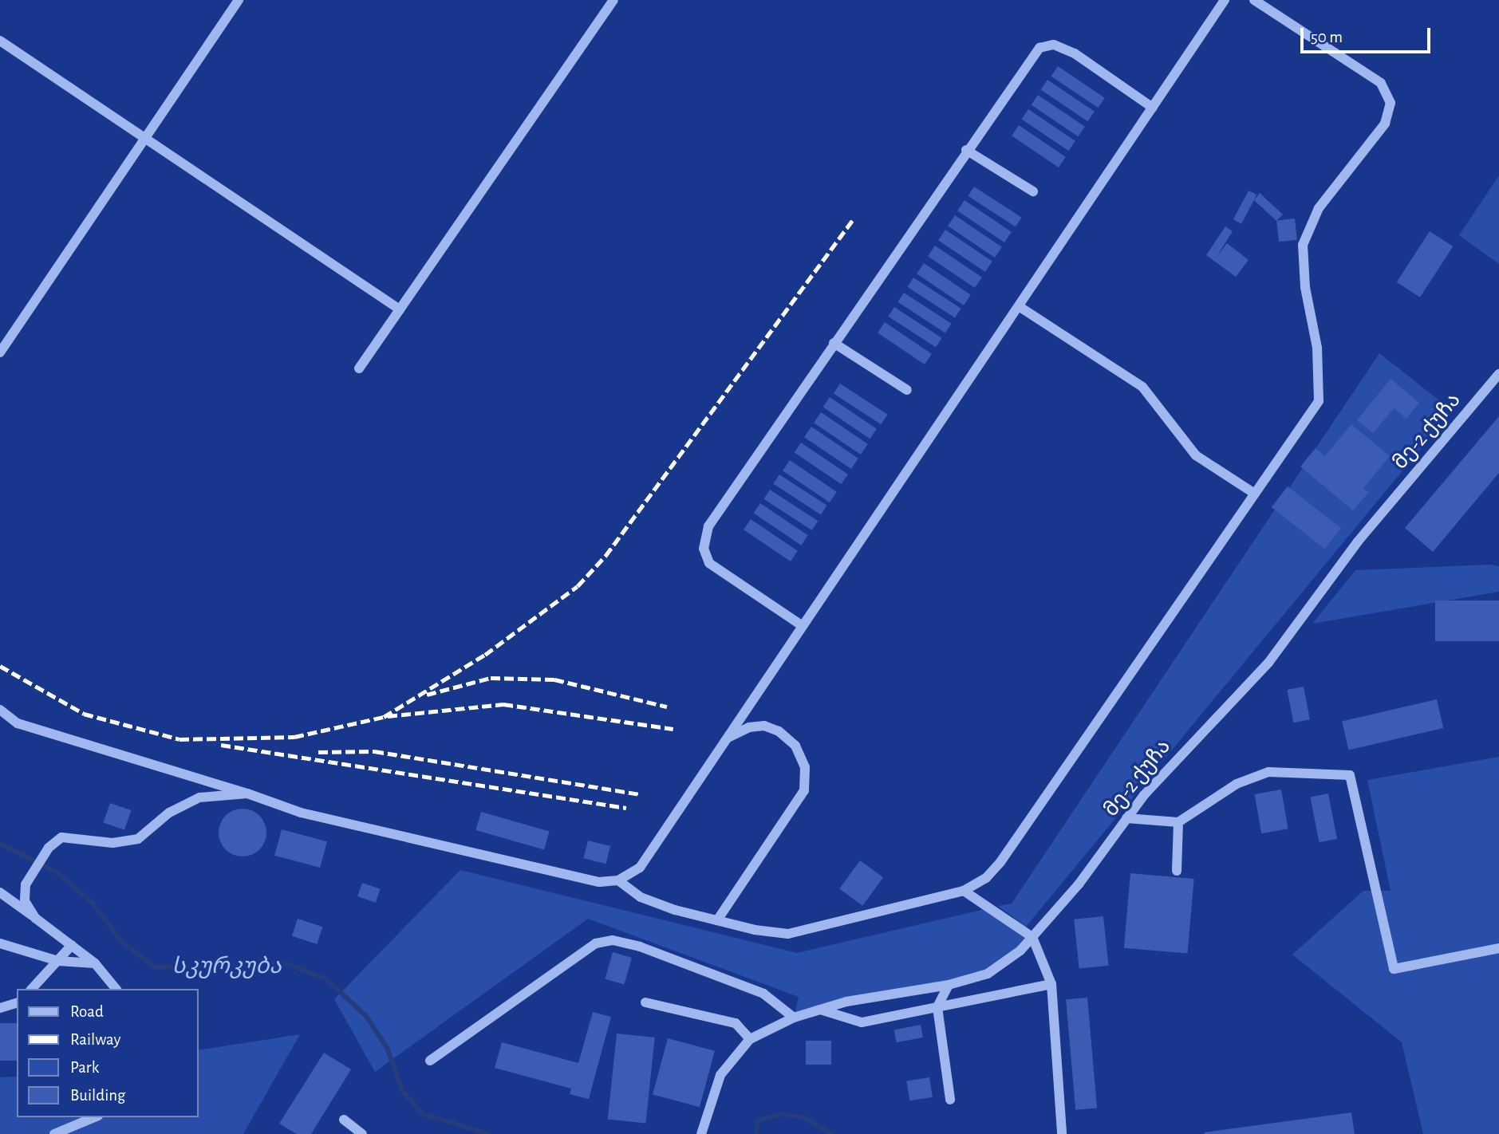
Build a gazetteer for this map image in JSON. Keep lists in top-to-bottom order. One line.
{"streets":{"street":["მე-2 ქუჩა"]},"water":["სკურკუბა"],"legend":["Road","Railway","Park","Building"],"scale_bar":"50 m"}
